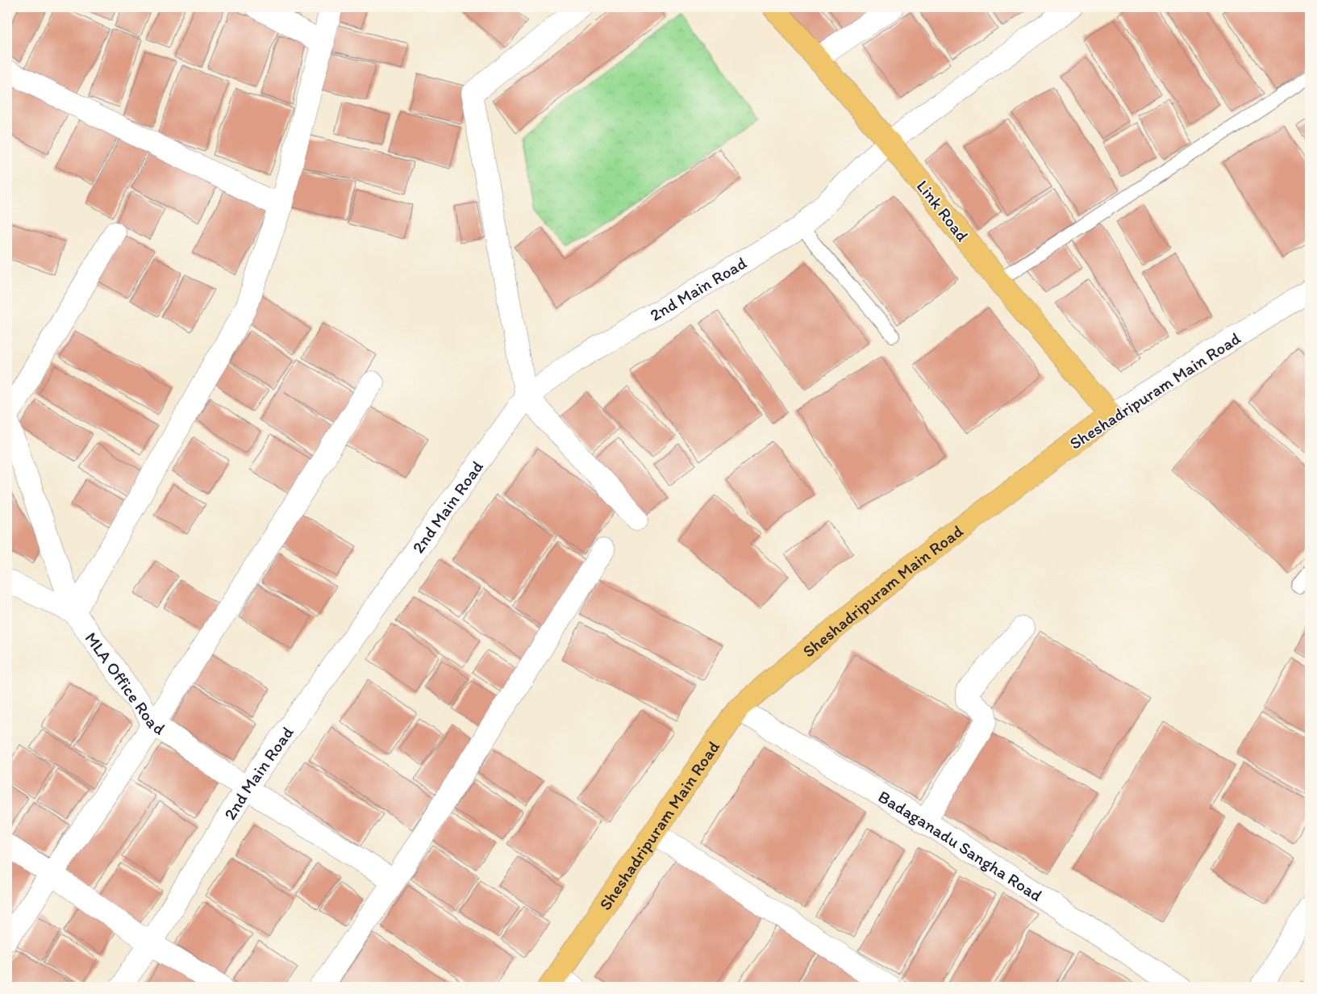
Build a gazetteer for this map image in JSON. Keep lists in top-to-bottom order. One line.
{"streets":{"main road":["Link Road","Sheshadripuram Main Road"],"street":["2nd Main Road","MLA Office Road","Badaganadu Sangha Road"]},"crossings":[["Link Road","2nd Main Road"],["Link Road","Sheshadripuram Main Road"],["2nd Main Road","MLA Office Road"],["Sheshadripuram Main Road","Badaganadu Sangha Road"]]}
